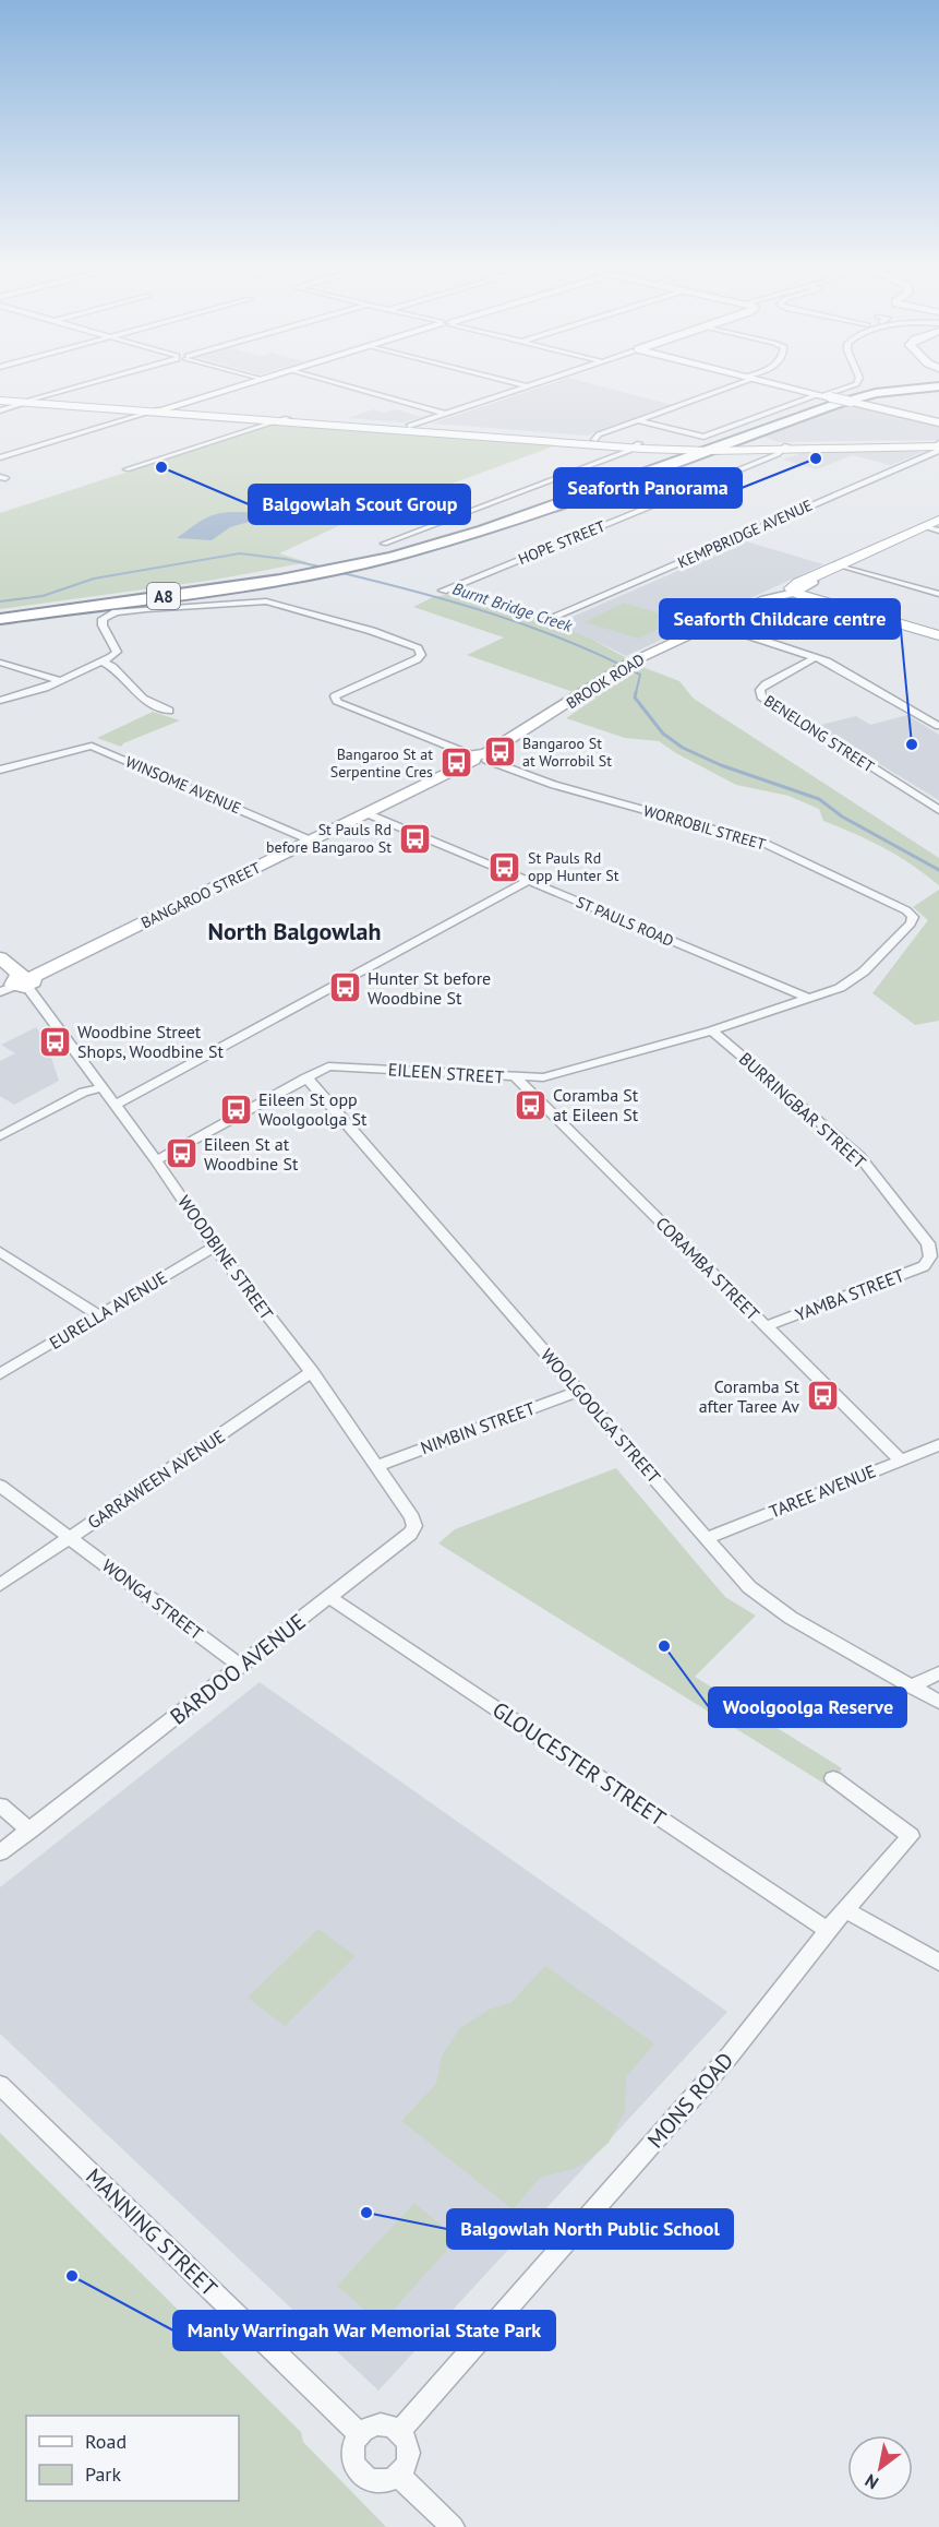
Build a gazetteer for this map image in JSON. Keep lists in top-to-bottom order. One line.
{"streets":{"highway":["A8"],"street":["KEMPBRIDGE AVENUE","HOPE STREET","BROOK ROAD","BENELONG STREET","WINSOME AVENUE","WORROBIL STREET","BANGAROO STREET","ST PAULS ROAD","EILEEN STREET","BURRINGBAR STREET","WOODBINE STREET","CORAMBA STREET","YAMBA STREET","EURELLA AVENUE","WOOLGOOLGA STREET","NIMBIN STREET","GARRAWEEN AVENUE","TAREE AVENUE","WONGA STREET","BARDOO AVENUE","GLOUCESTER STREET","MONS ROAD","MANNING STREET"]},"crossings":[["BROOK ROAD","WORROBIL STREET"],["BROOK ROAD","BANGAROO STREET"],["WINSOME AVENUE","BANGAROO STREET"],["WORROBIL STREET","BANGAROO STREET"],["WORROBIL STREET","EILEEN STREET"],["BANGAROO STREET","ST PAULS ROAD"],["BANGAROO STREET","WOODBINE STREET"],["ST PAULS ROAD","EILEEN STREET"],["EILEEN STREET","BURRINGBAR STREET"],["EILEEN STREET","WOODBINE STREET"],["EILEEN STREET","CORAMBA STREET"],["EILEEN STREET","WOOLGOOLGA STREET"],["BURRINGBAR STREET","YAMBA STREET"],["WOODBINE STREET","EURELLA AVENUE"],["WOODBINE STREET","NIMBIN STREET"],["WOODBINE STREET","GARRAWEEN AVENUE"],["WOODBINE STREET","BARDOO AVENUE"],["CORAMBA STREET","YAMBA STREET"],["CORAMBA STREET","TAREE AVENUE"],["WOOLGOOLGA STREET","NIMBIN STREET"],["WOOLGOOLGA STREET","TAREE AVENUE"],["NIMBIN STREET","BARDOO AVENUE"],["GARRAWEEN AVENUE","WONGA STREET"],["WONGA STREET","BARDOO AVENUE"],["BARDOO AVENUE","GLOUCESTER STREET"],["GLOUCESTER STREET","MONS ROAD"],["MONS ROAD","MANNING STREET"]],"districts":["North Balgowlah"],"water":["Burnt Bridge Creek"],"places":{"other":["Seaforth Panorama","Balgowlah Scout Group","Seaforth Childcare centre","Woolgoolga Reserve","Balgowlah North Public School","Manly Warringah War Memorial State Park"],"bus stop":["Bangaroo St at Worrobil St","Bangaroo St at Serpentine Cres","St Pauls Rd before Bangaroo St","St Pauls Rd opp Hunter St","Hunter St before Woodbine St","Woodbine Street Shops, Woodbine St","Coramba St at Eileen St","Eileen St opp Woolgoolga St","Eileen St at Woodbine St","Coramba St after Taree Av"]},"legend":["Road","Park"],"north":"bottom left"}
